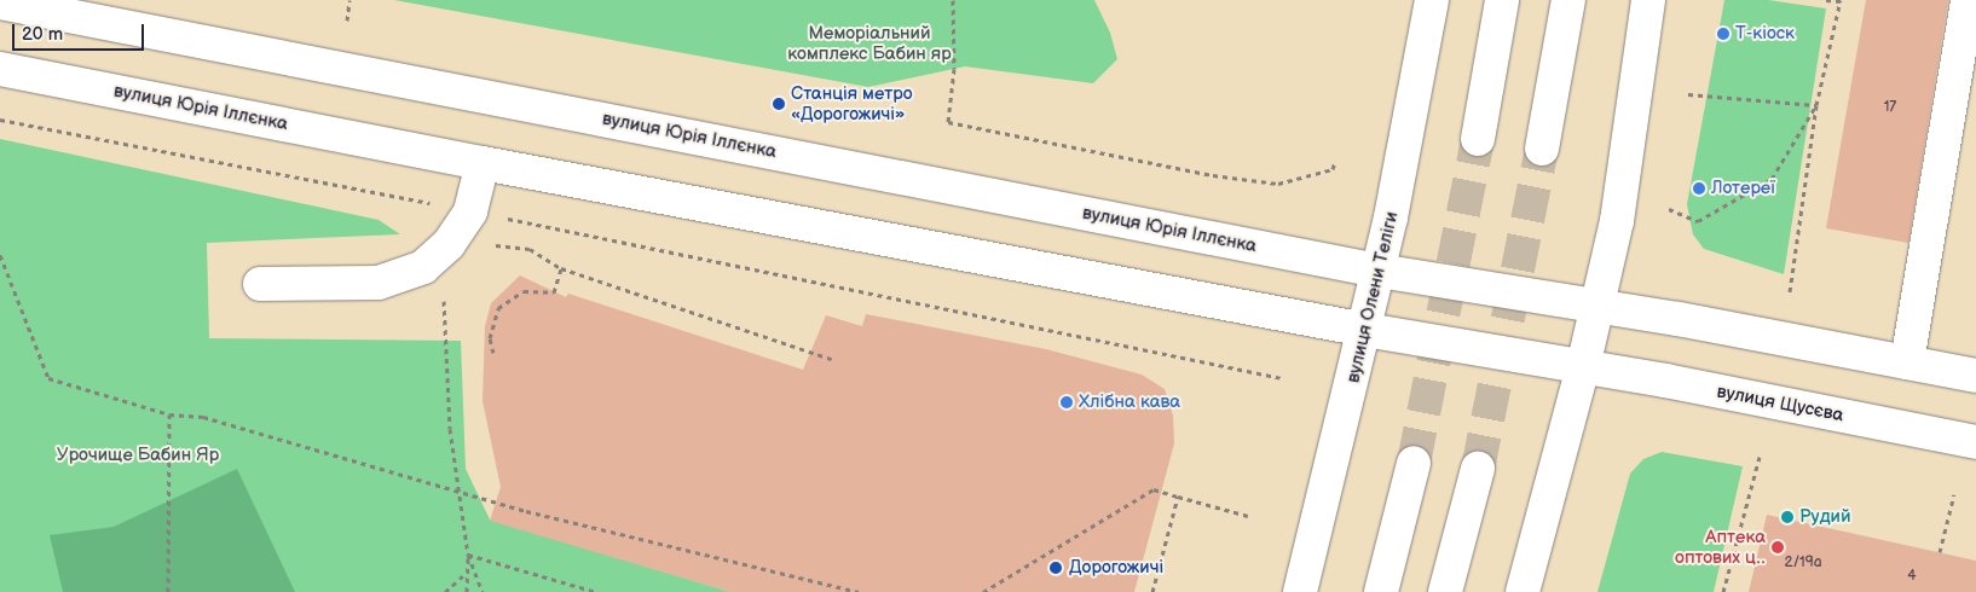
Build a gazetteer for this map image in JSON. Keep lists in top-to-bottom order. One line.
{"streets":{"main road":["вулиця Юрія Іллєнка","вулиця Олени Теліги","вулиця Щусєва"]},"crossings":[["вулиця Юрія Іллєнка","вулиця Олени Теліги"],["вулиця Юрія Іллєнка","вулиця Щусєва"],["вулиця Олени Теліги","вулиця Щусєва"]],"parks":["Меморіальний комплекс Бабин яр","Урочище Бабин Яр"],"places":["Т-кіоск","Станція метро «Дорогожичі»","Лотереї","Хлібна кава","Рудий","Аптека оптових ц‥","Дорогожичі"],"house_numbers":["17","2/19a","4"],"scale_bar":"20 m"}
